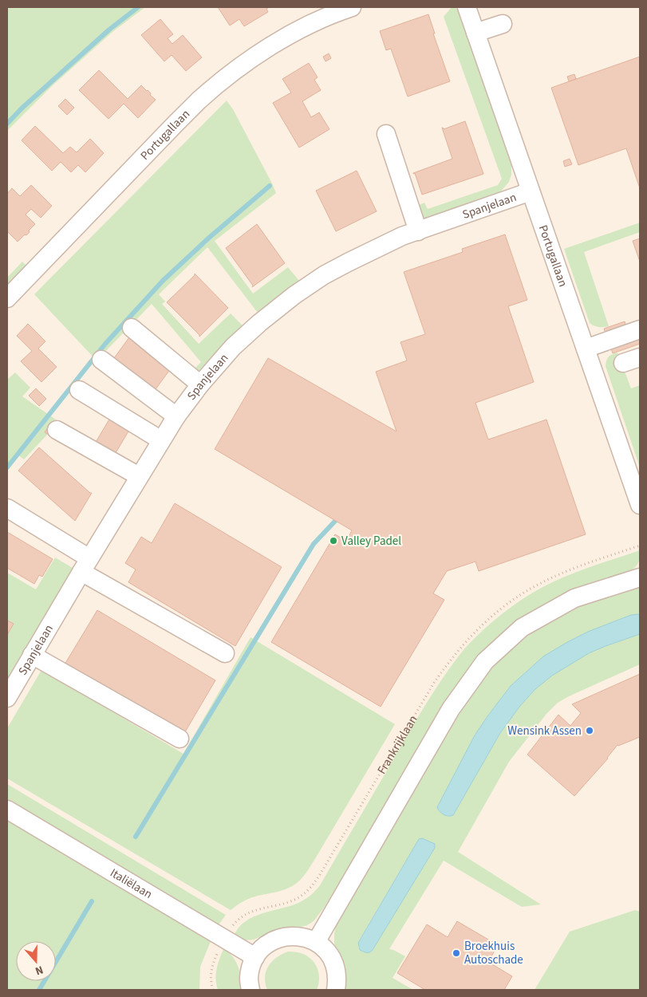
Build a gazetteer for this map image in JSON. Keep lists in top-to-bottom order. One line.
{"streets":{"street":["Portugallaan","Spanjelaan","Italiëlaan"],"path":["Frankrijklaan"]},"crossings":[["Portugallaan","Spanjelaan"],["Frankrijklaan","Italiëlaan"]],"places":["Valley Padel","Wensink Assen","Broekhuis Autoschade"],"north":"bottom"}
